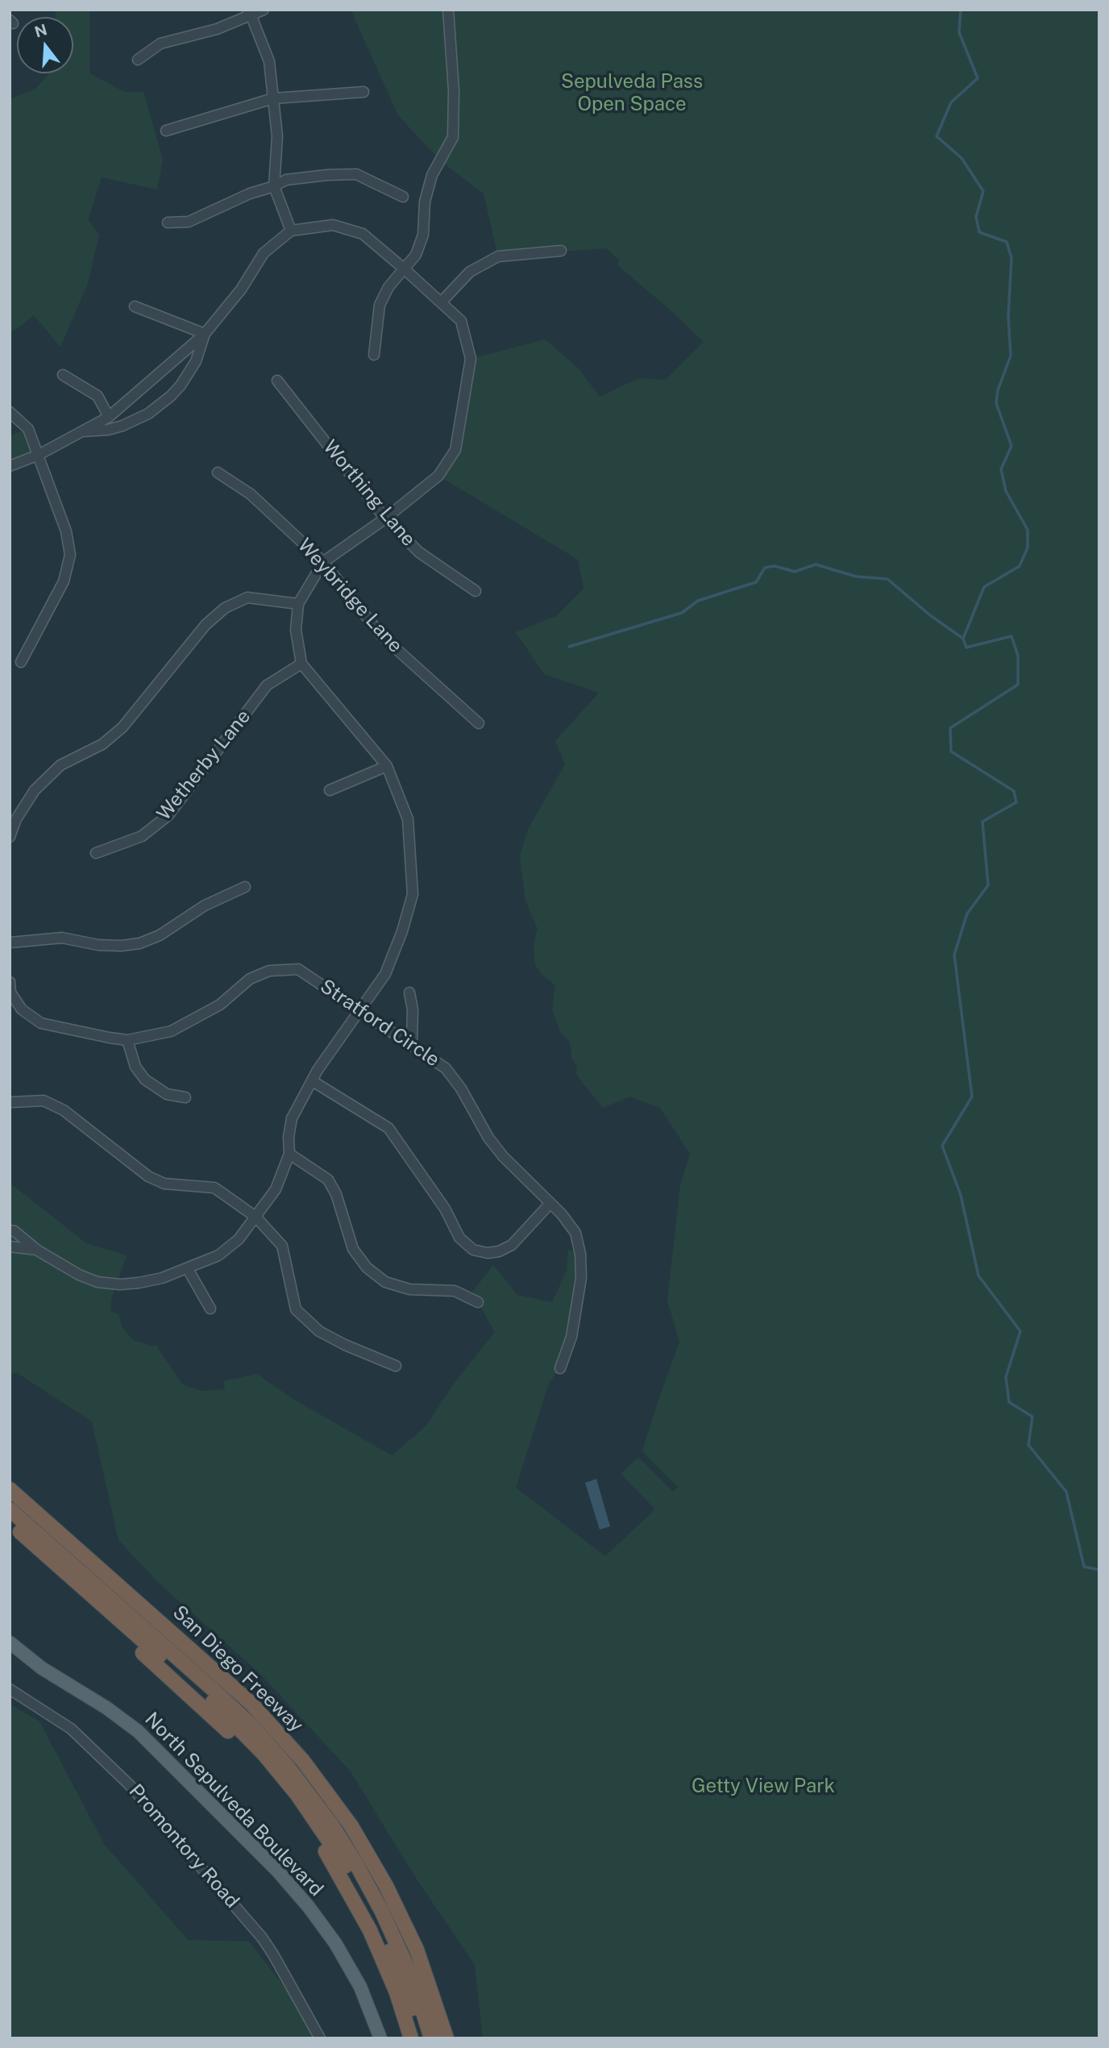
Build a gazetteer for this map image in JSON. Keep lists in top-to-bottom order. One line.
{"streets":{"highway":["San Diego Freeway"],"main road":["North Sepulveda Boulevard"],"street":["Worthing Lane","Weybridge Lane","Wetherby Lane","Stratford Circle","Promontory Road"]},"parks":["Sepulveda Pass Open Space","Getty View Park"],"north":"top"}
